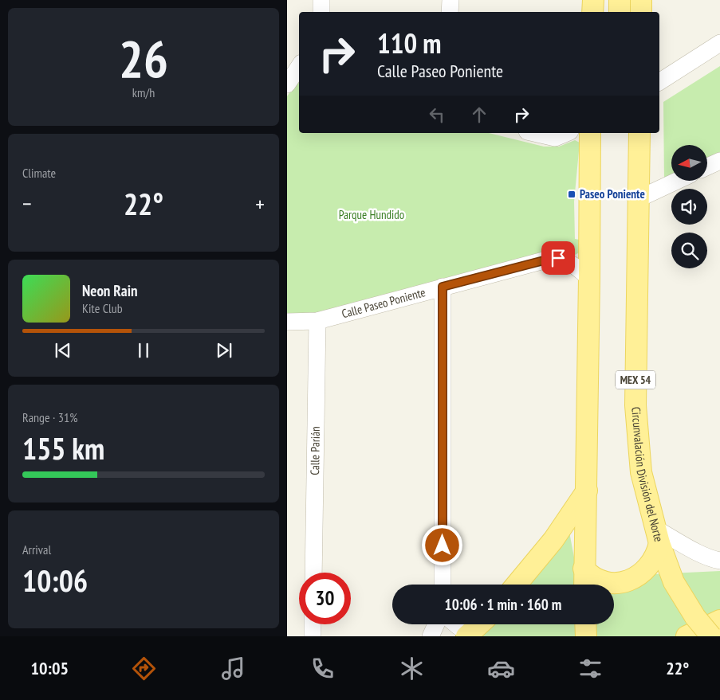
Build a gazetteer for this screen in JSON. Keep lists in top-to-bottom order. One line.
{"streets":{"main road":["MEX 54","Circunvalación División del Norte"],"street":["Calle Paseo Poniente","Calle Parián"]},"crossings":[["Calle Paseo Poniente","Calle Parián"]],"parks":["Parque Hundido"],"places":{"transit":["Paseo Poniente"]},"north":"left","page":{"tile":[["26","km/h"],"Climate",["Range · 31%","155 km"],["Arrival","10:06"]],"turn":["110 m","Calle Paseo Poniente"],"heat":["−","22°","+"],"song":["Neon Rain","Kite Club"],"limit":"30","trip":"10:06 · 1 min · 160 m","tabs":["10:05","22°"]}}
